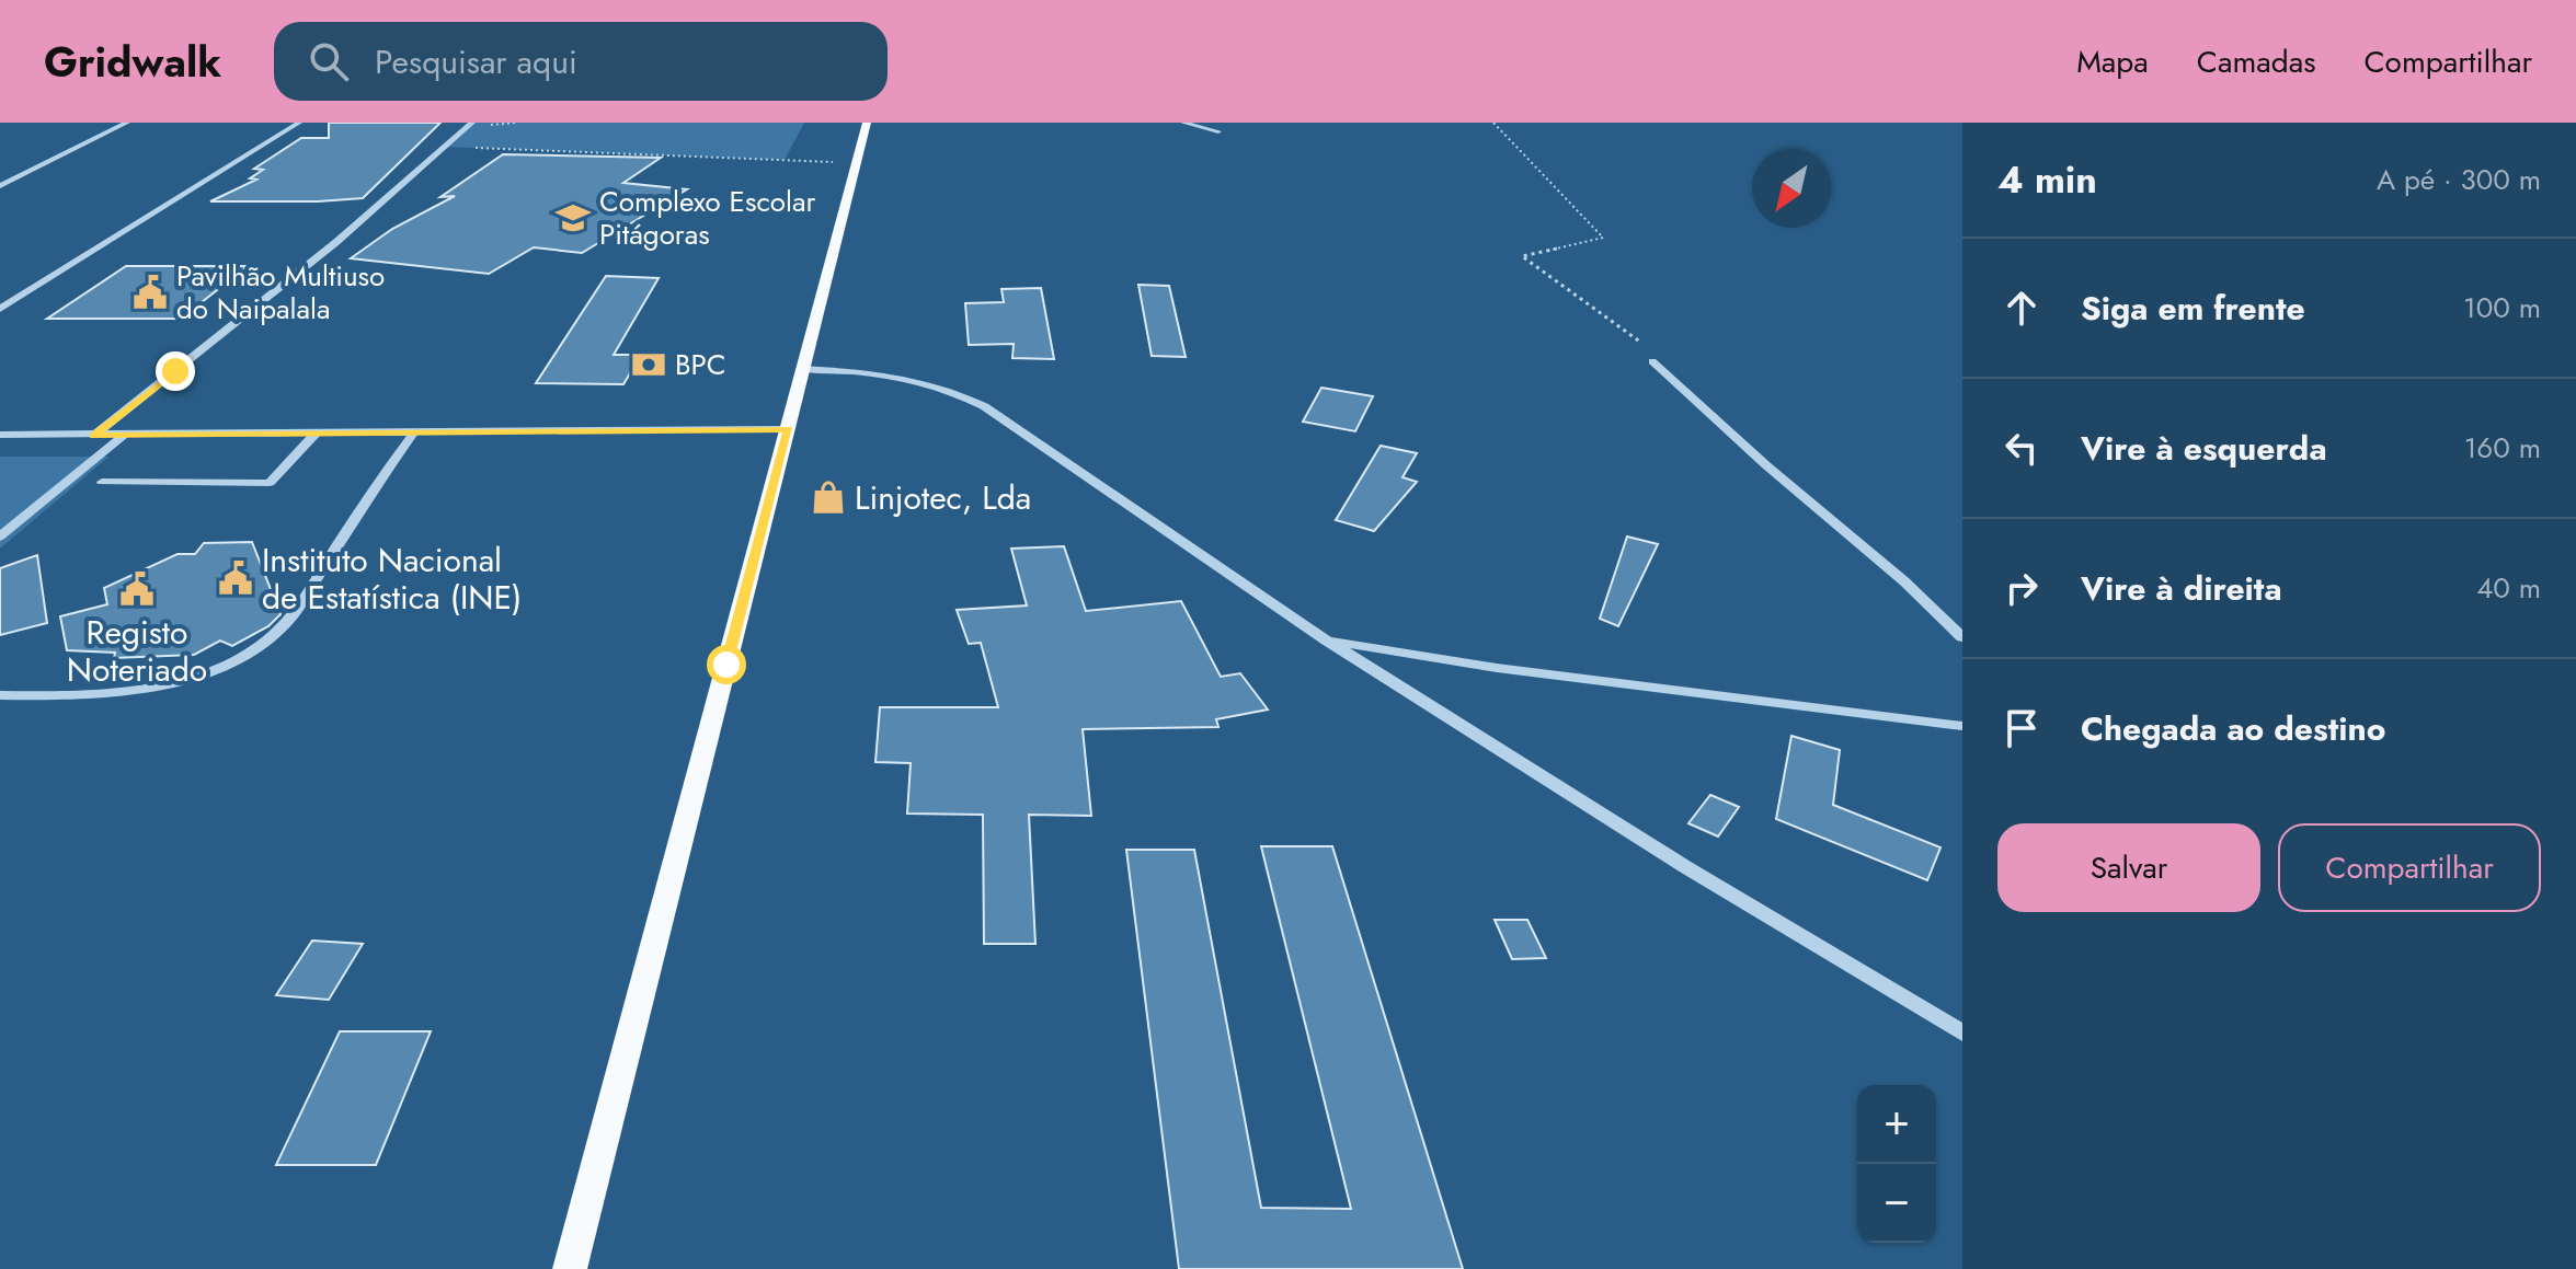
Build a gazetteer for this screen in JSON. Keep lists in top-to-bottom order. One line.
{"places":{"school or university":["Complexo Escolar Pitágoras"],"public building":["Pavilhão Multiuso do Naipalala","Instituto Nacional de Estatística (INE)","Registo Noteriado"],"bank":["BPC"],"shop":["Linjotec, Lda"]},"north":"bottom left","page":{"header":"Gridwalk","search":"Pesquisar aqui","nav":["Mapa","Camadas","Compartilhar"],"heading":["4 min","A pé · 300 m"],"list":[["Siga em frente","100 m"],["Vire à esquerda","160 m"],["Vire à direita","40 m"],"Chegada ao destino"],"buttons":["Salvar","Compartilhar"],"map_buttons":["+","−"]}}
